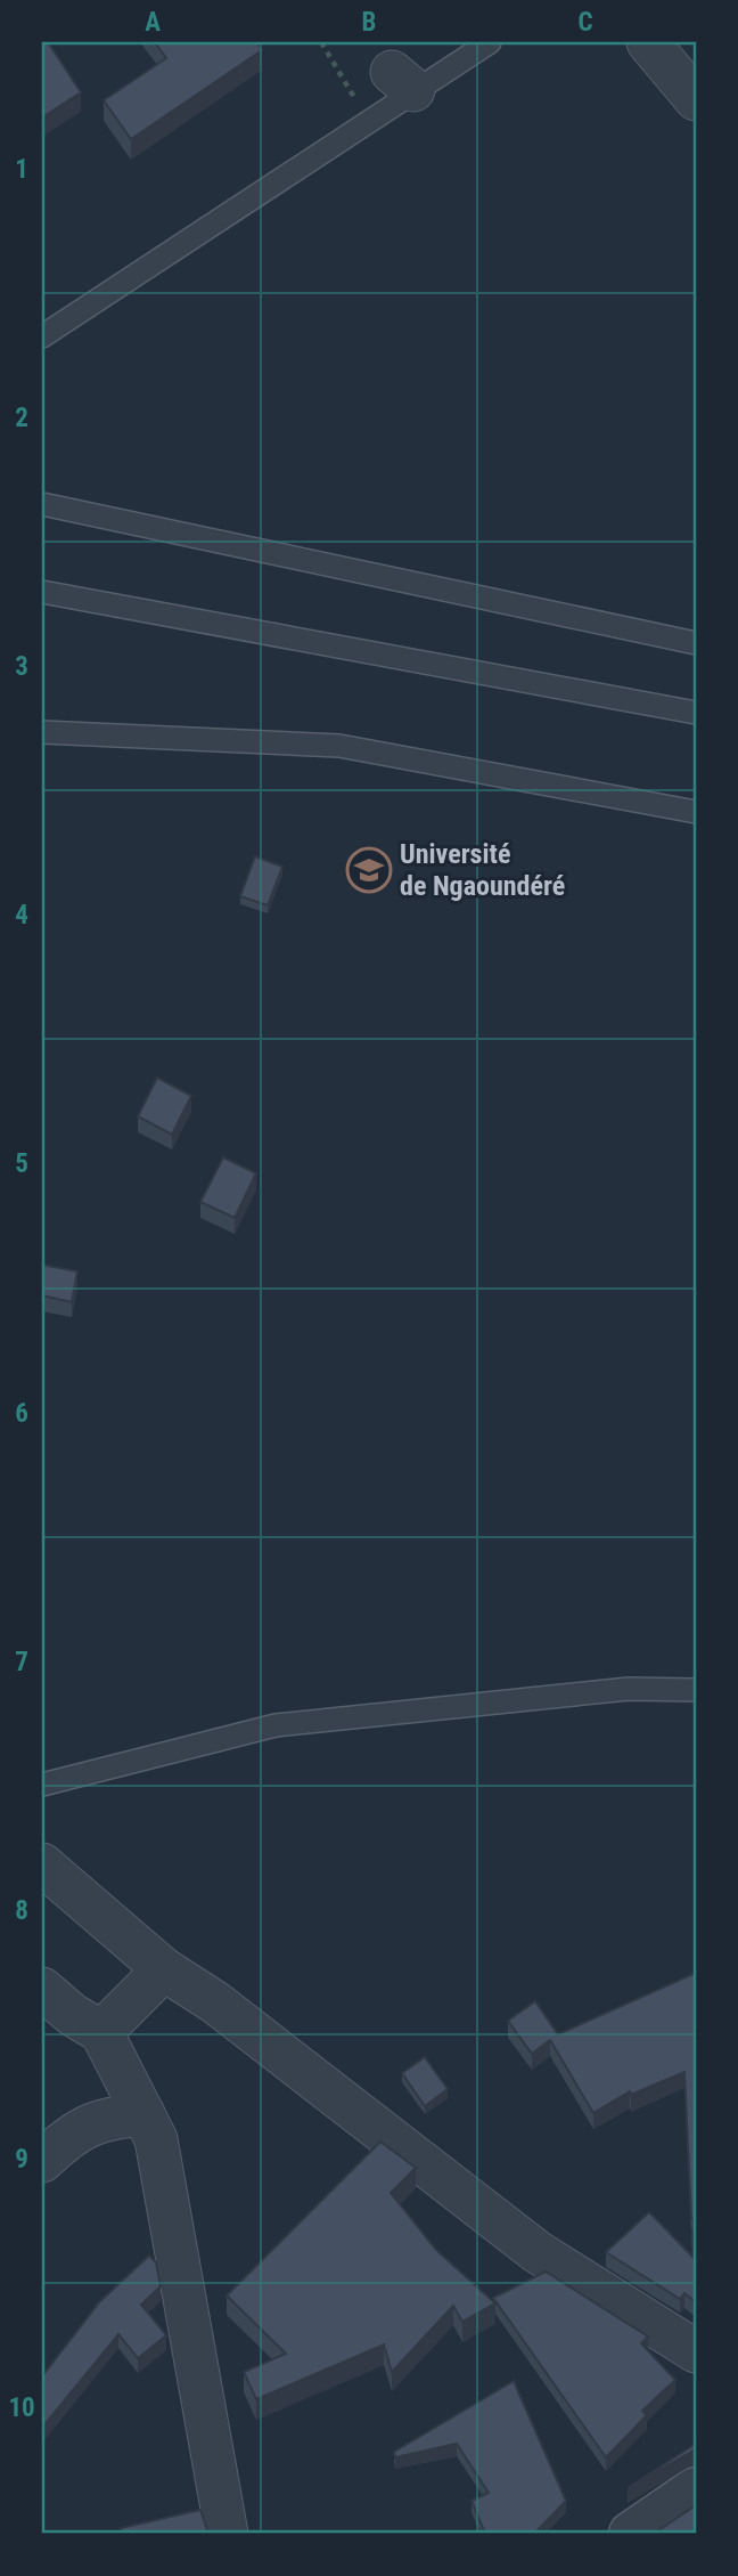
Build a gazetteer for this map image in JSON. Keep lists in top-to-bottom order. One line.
{"places":{"school or university":["Université de Ngaoundéré"]},"grid":{"columns":["A","B","C"],"rows":["1","2","3","4","5","6","7","8","9","10"]}}
